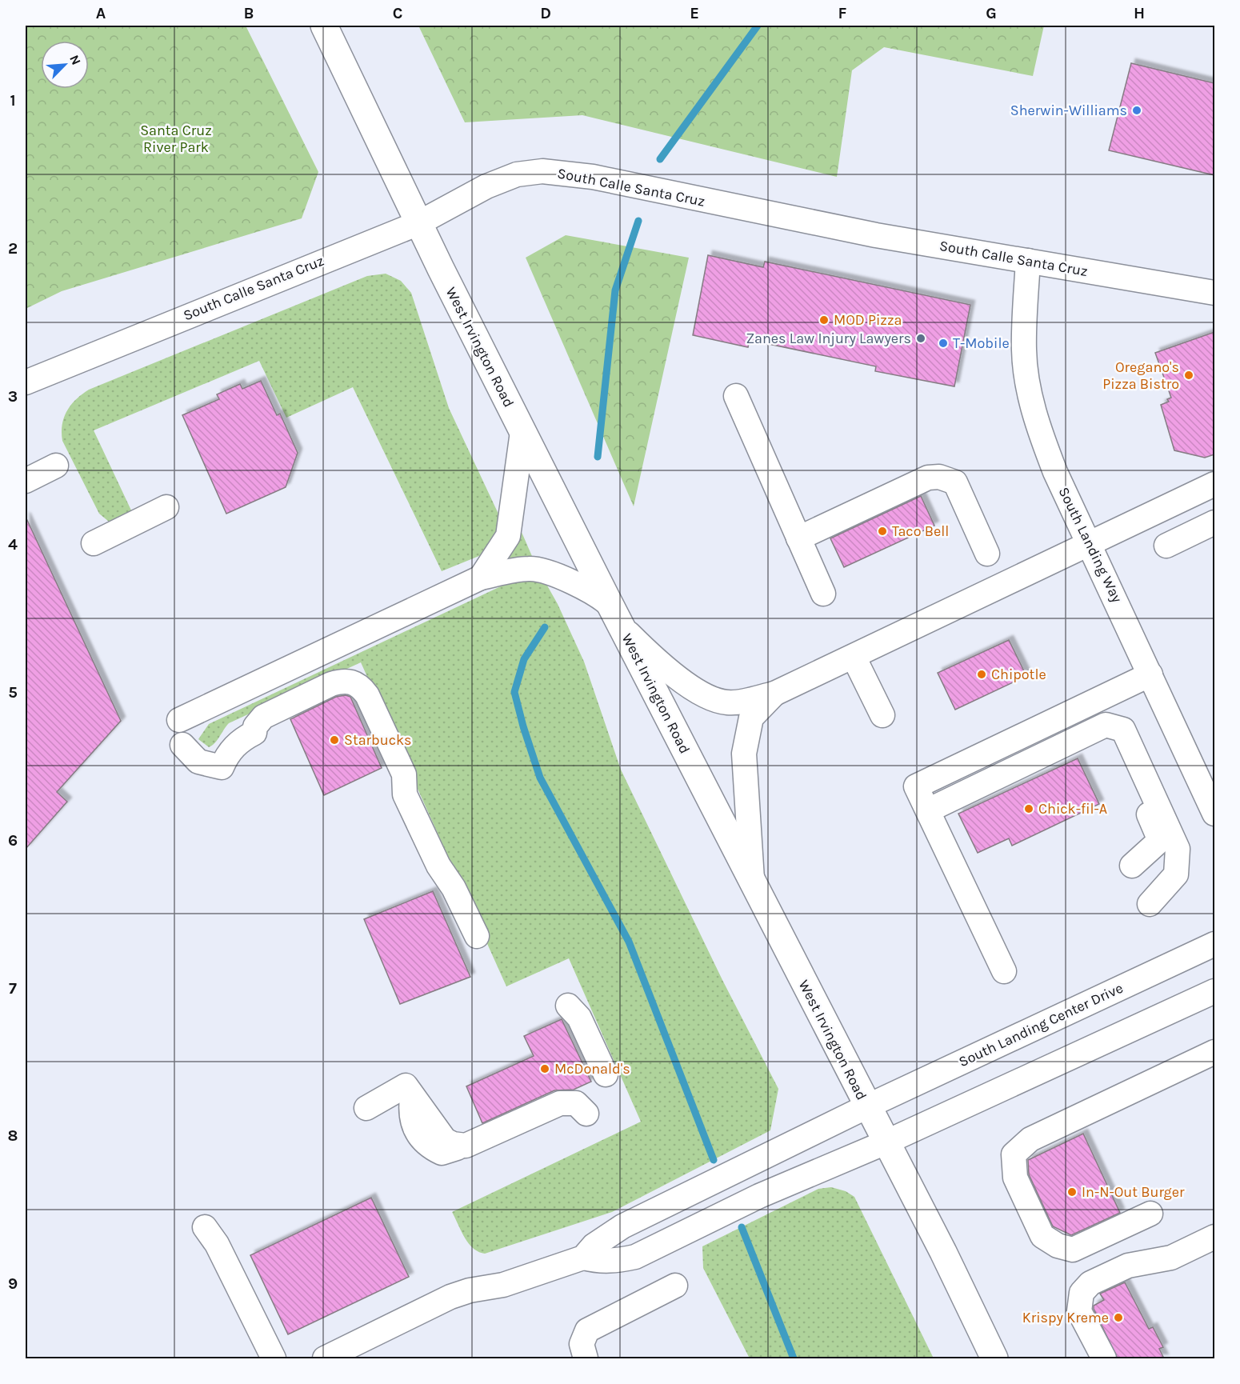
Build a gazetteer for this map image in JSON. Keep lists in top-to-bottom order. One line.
{"streets":{"main road":["West Irvington Road"],"street":["South Calle Santa Cruz","South Landing Way","South Landing Center Drive"]},"crossings":[["South Calle Santa Cruz","West Irvington Road"],["South Calle Santa Cruz","South Landing Way"],["West Irvington Road","South Landing Center Drive"]],"parks":["Santa Cruz River Park"],"places":["Sherwin-Williams","MOD Pizza","Zanes Law Injury Lawyers","T-Mobile","Oregano's Pizza Bistro","Taco Bell","Chipotle","Starbucks","Chick-fil-A","McDonald's","In-N-Out Burger","Krispy Kreme"],"north":"top right","grid":{"columns":["A","B","C","D","E","F","G","H"],"rows":["1","2","3","4","5","6","7","8","9"]}}
